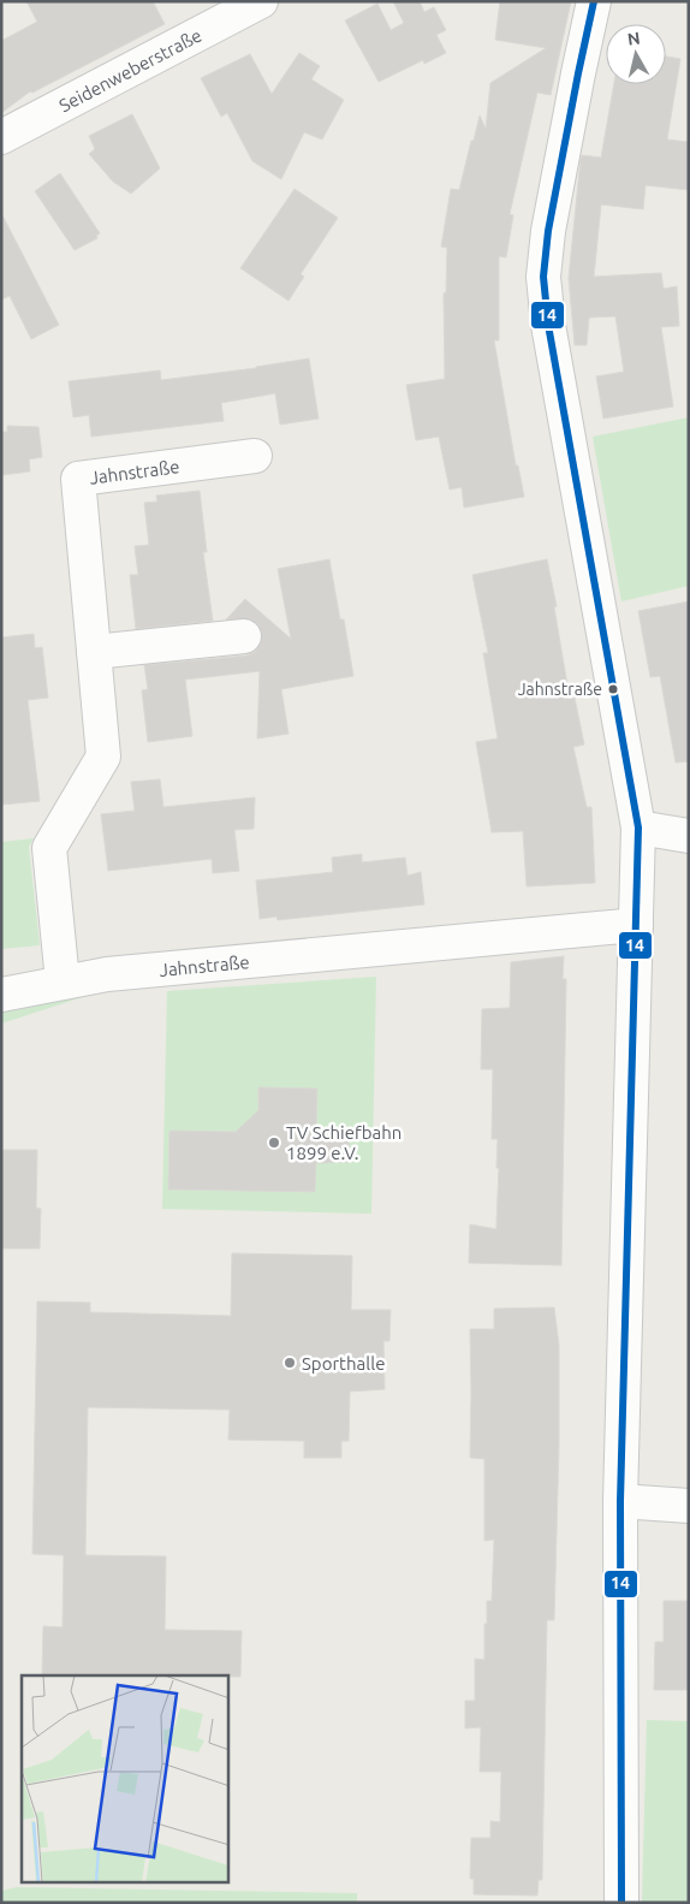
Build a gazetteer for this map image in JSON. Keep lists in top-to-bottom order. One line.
{"streets":{"street":["Seidenweberstraße","Jahnstraße"]},"places":["Jahnstraße","TV Schiefbahn 1899 e.V.","Sporthalle"],"lines":["transit line 14"],"north":"top"}
